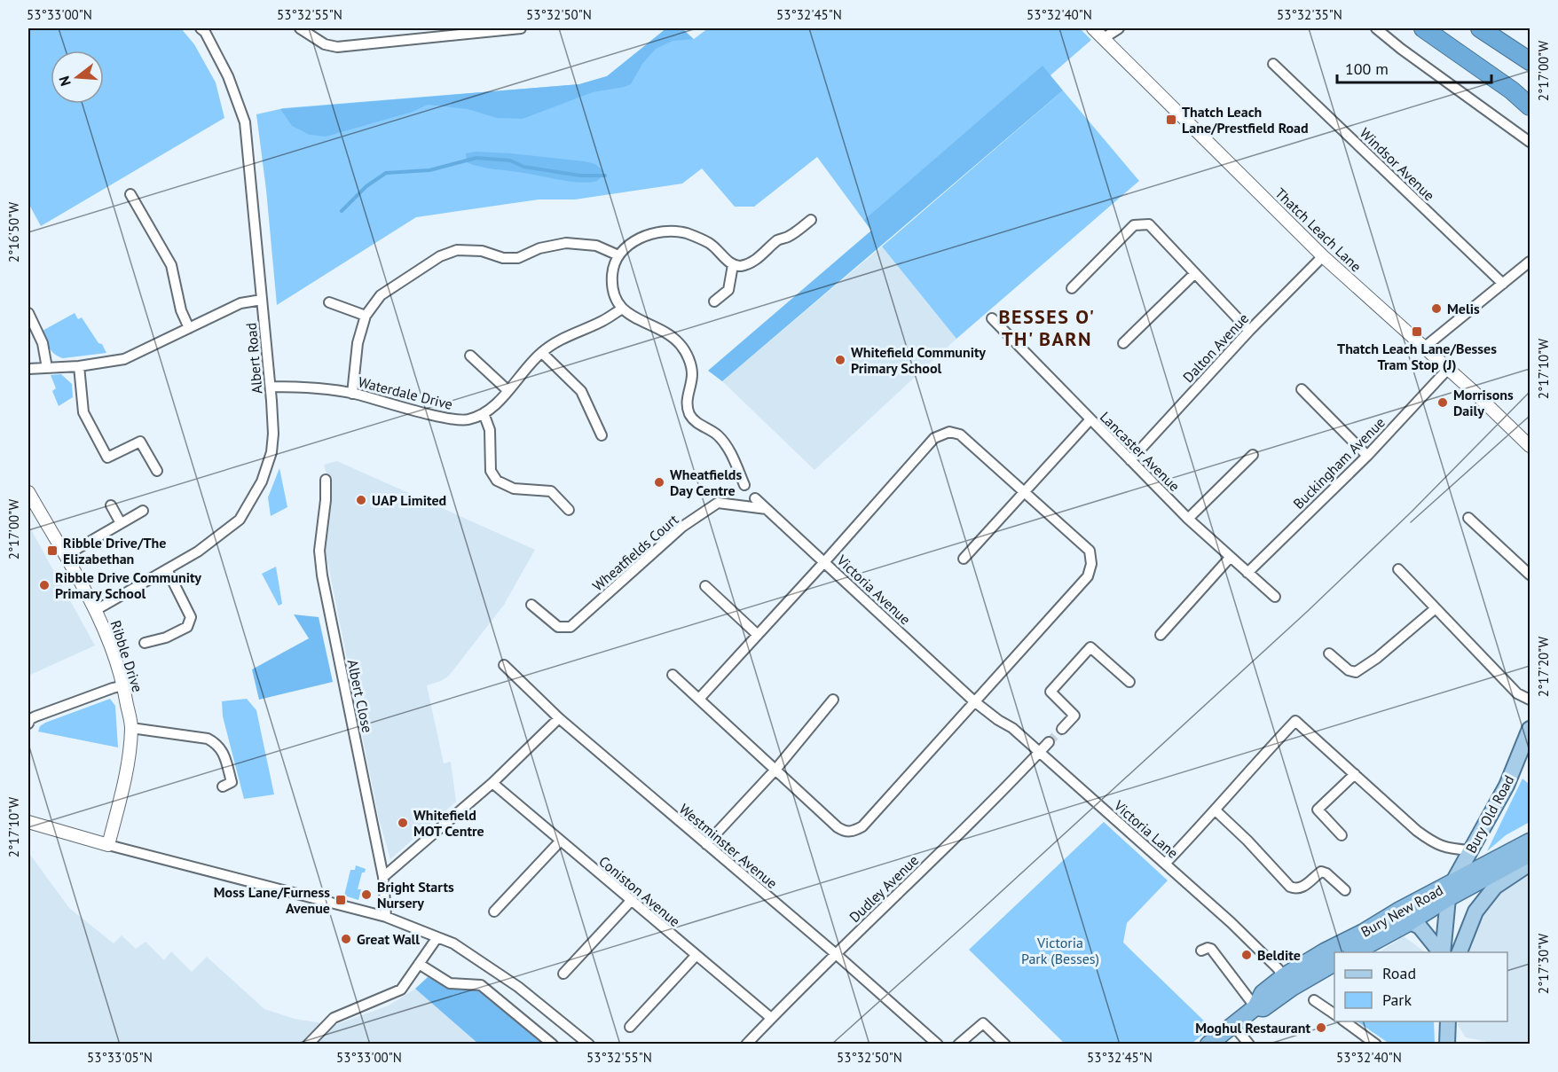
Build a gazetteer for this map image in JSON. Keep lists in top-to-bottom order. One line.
{"streets":{"highway":["Bury New Road"],"main road":["Bury Old Road"],"street":["Windsor Avenue","Thatch Leach Lane","Dalton Avenue","Albert Road","Waterdale Drive","Lancaster Avenue","Buckingham Avenue","Wheatfields Court","Victoria Avenue","Ribble Drive","Albert Close","Victoria Lane","Westminster Avenue","Dudley Avenue","Coniston Avenue"]},"crossings":[["Thatch Leach Lane","Dalton Avenue"],["Thatch Leach Lane","Buckingham Avenue"],["Dalton Avenue","Lancaster Avenue"],["Albert Road","Waterdale Drive"],["Albert Road","Ribble Drive"],["Lancaster Avenue","Buckingham Avenue"],["Wheatfields Court","Victoria Avenue"],["Victoria Avenue","Victoria Lane"],["Bury Old Road","Bury New Road"],["Victoria Lane","Dudley Avenue"],["Victoria Lane","Bury New Road"],["Westminster Avenue","Dudley Avenue"],["Dudley Avenue","Coniston Avenue"]],"districts":["BESSES O' TH' BARN"],"parks":["Victoria Park (Besses)"],"places":{"transit":["Thatch Leach Lane/Prestfield Road","Thatch Leach Lane/Besses Tram Stop (J)","Ribble Drive/The Elizabethan","Moss Lane/Furness Avenue"],"other":["Melis","Whitefield Community Primary School","Morrisons Daily","Wheatfields Day Centre","UAP Limited","Ribble Drive Community Primary School","Whitefield MOT Centre","Bright Starts Nursery","Great Wall","Beldite","Moghul Restaurant"]},"legend":["Road","Park"],"scale_bar":"100 m","north":"left","coordinates":["53°33'00\"N","53°32'55\"N","53°32'50\"N","53°32'45\"N","53°32'40\"N","53°32'35\"N","2°17'00\"W","2°16'50\"W","2°17'10\"W","2°17'20\"W","2°17'30\"W","53°33'05\"N"]}
